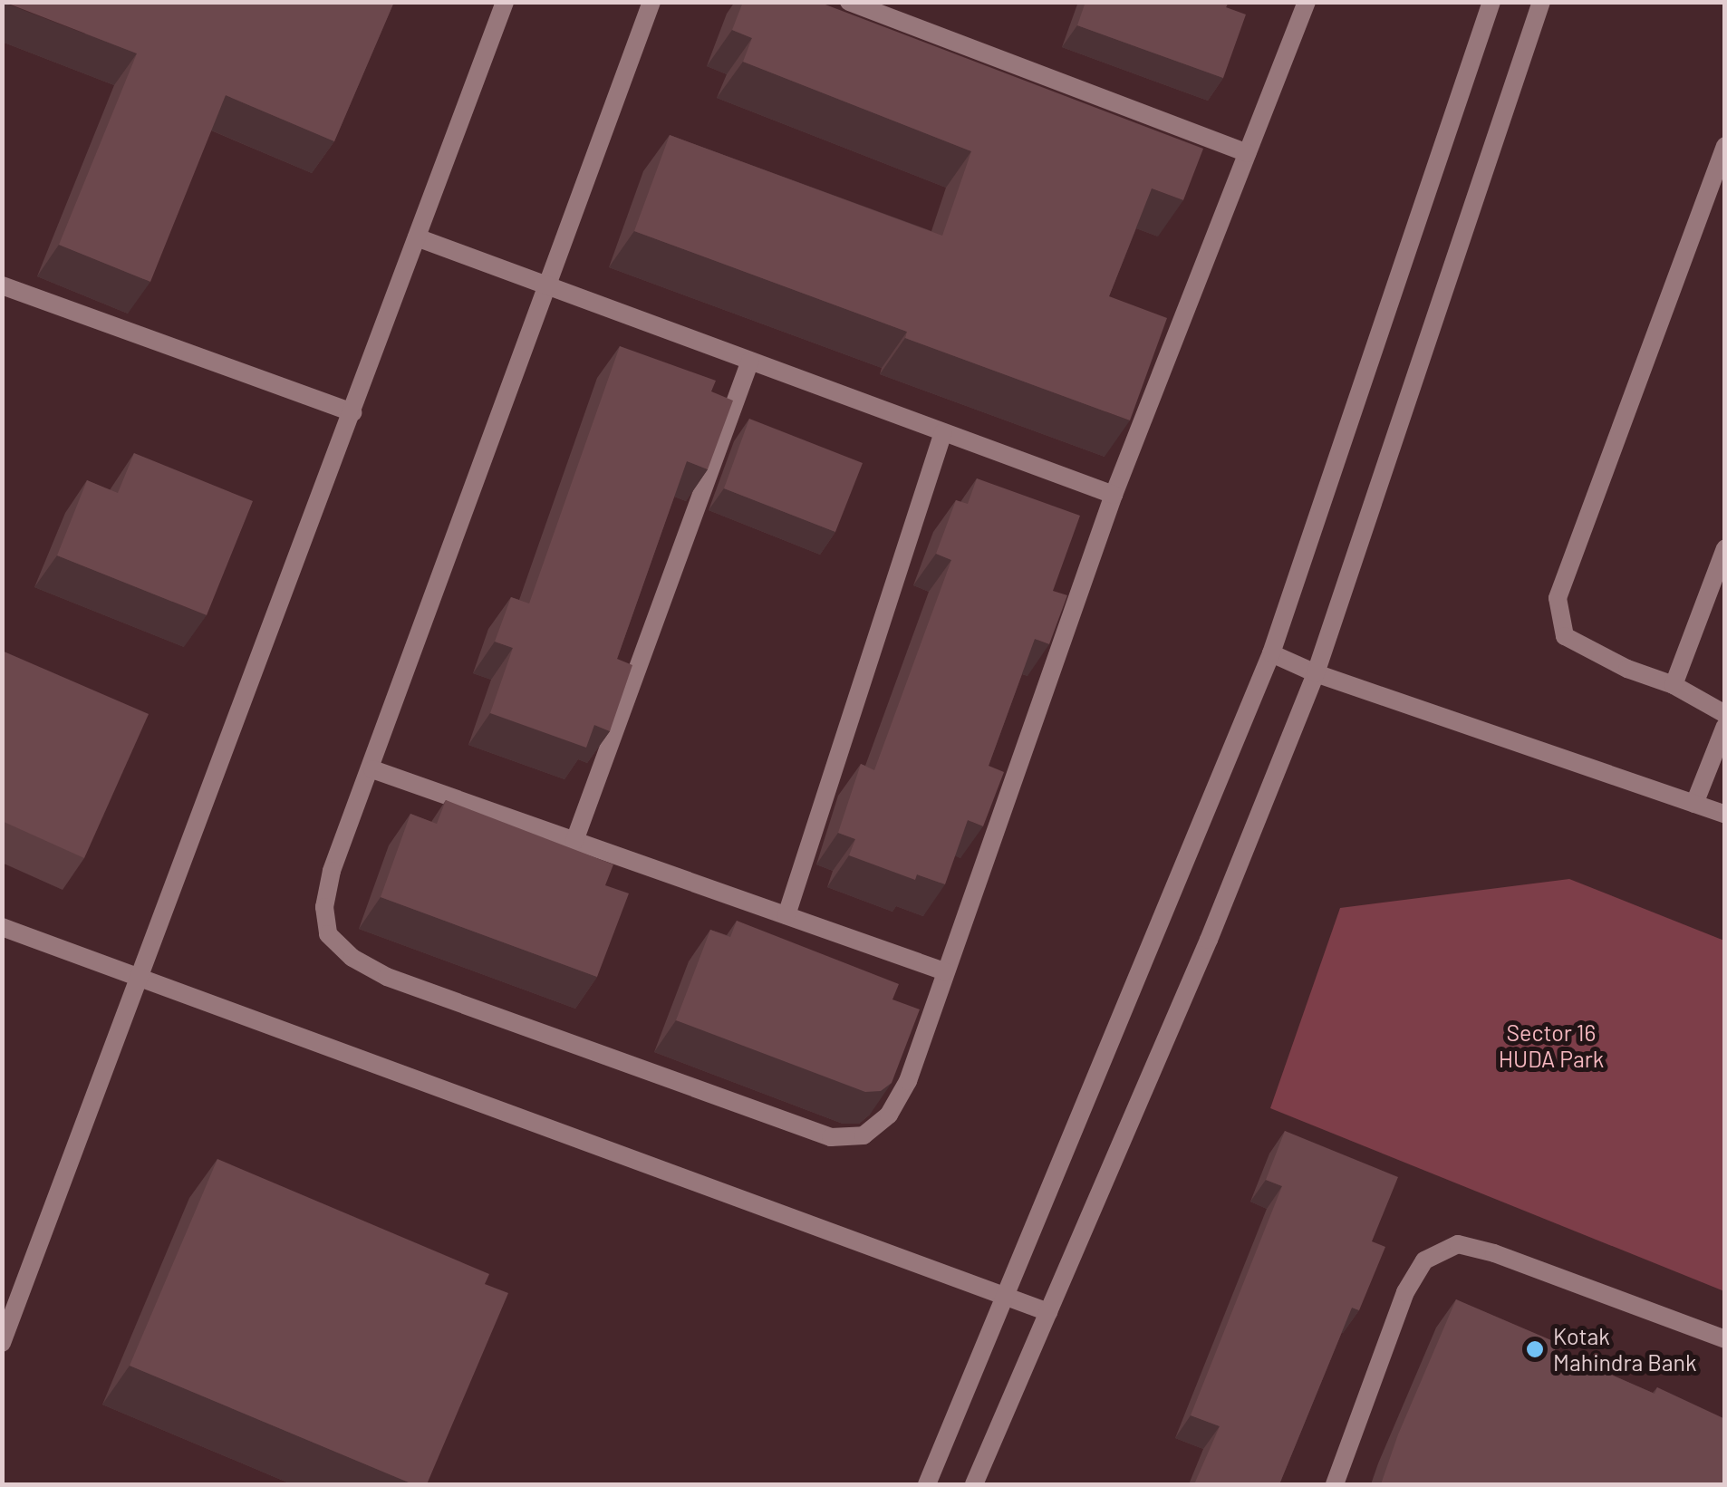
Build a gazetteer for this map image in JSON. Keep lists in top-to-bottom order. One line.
{"parks":["Sector 16 HUDA Park"],"places":["Kotak Mahindra Bank"]}
